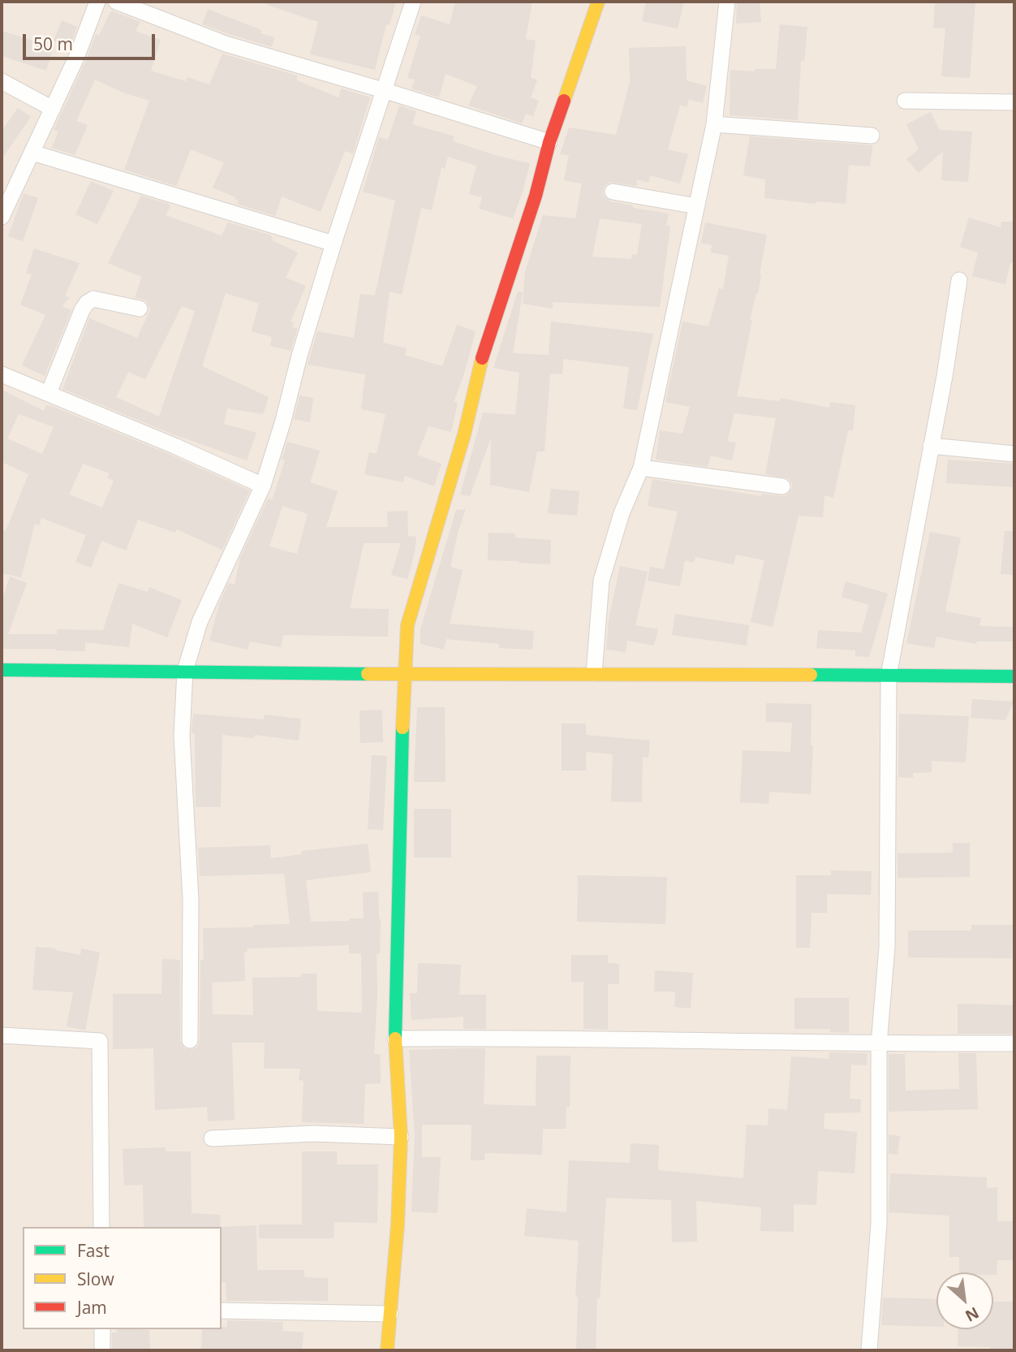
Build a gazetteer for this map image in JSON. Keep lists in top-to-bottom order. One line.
{"legend":["Fast","Slow","Jam"],"scale_bar":"50 m","north":"bottom right"}
